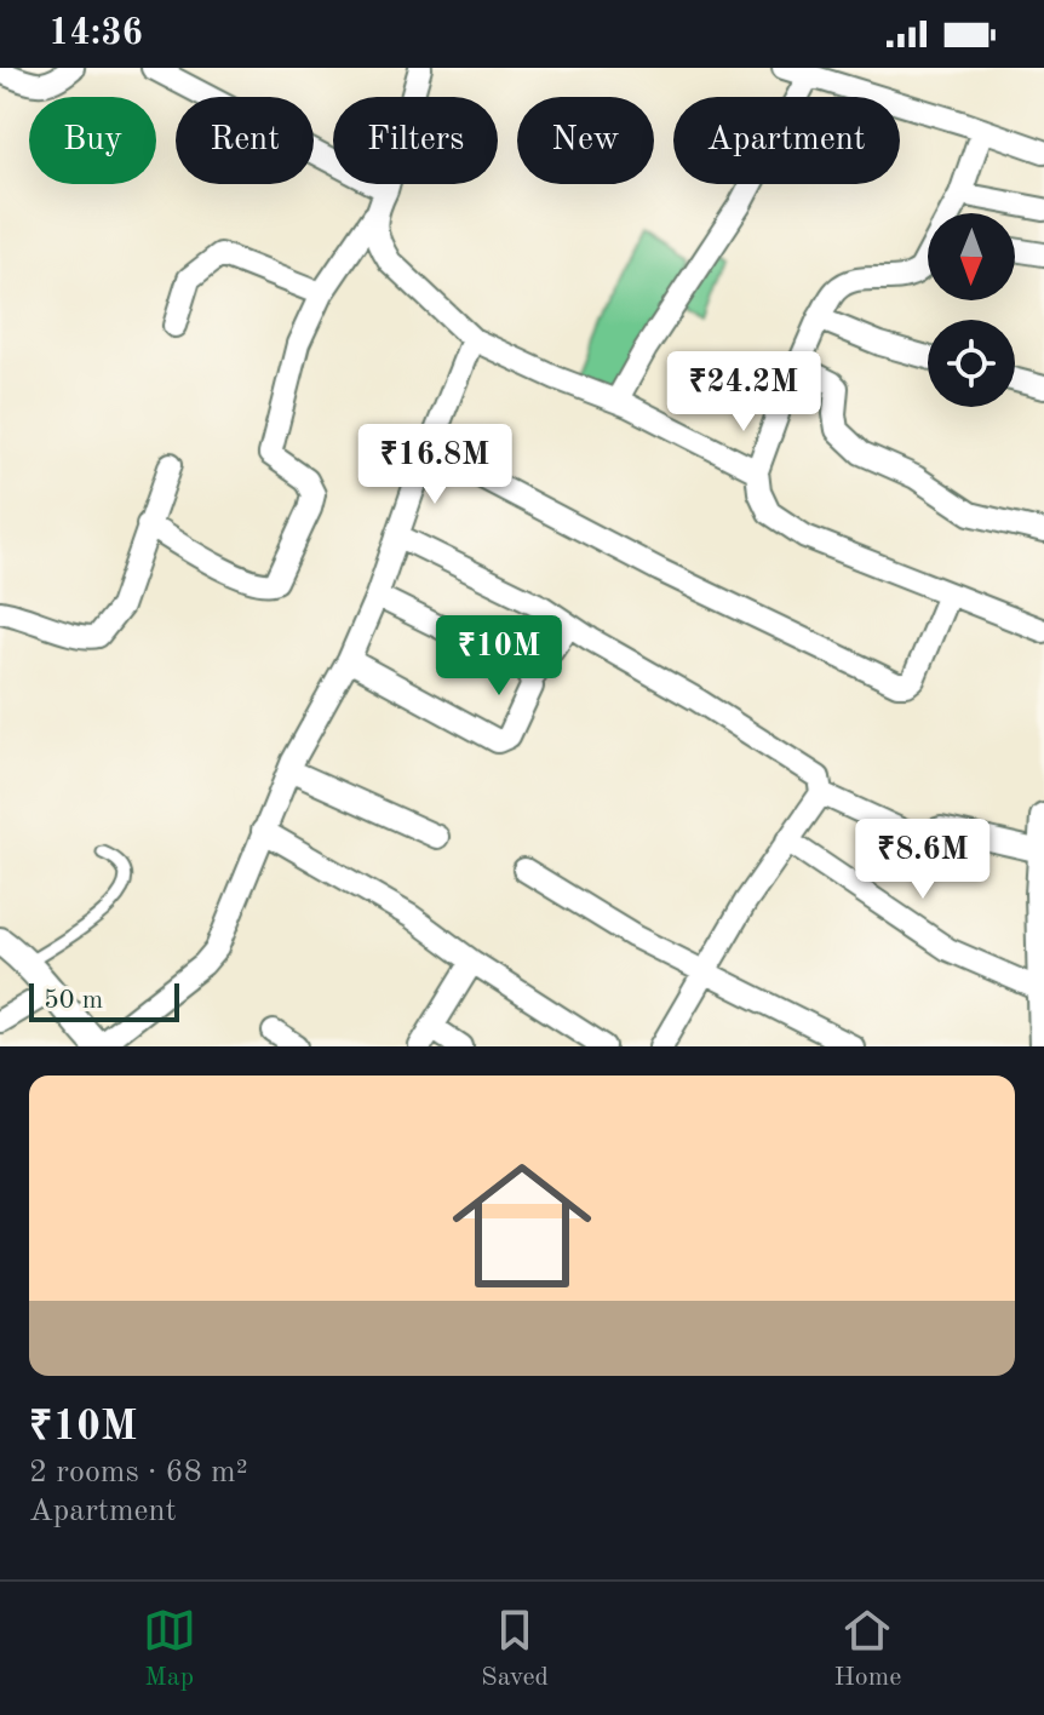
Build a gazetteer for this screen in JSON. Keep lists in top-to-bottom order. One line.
{"scale_bar":"50 m","north":"bottom","page":{"status":"14:36","chip":["Buy","Rent","Filters","New","Apartment"],"price":["₹24.2M","₹16.8M","₹10M","₹8.6M"],"scale":"50 m","list":[{"name":"₹10M","note":"2 rooms · 68 m² · Apartment"}],"tabs":["Map","Saved","Home"]}}
